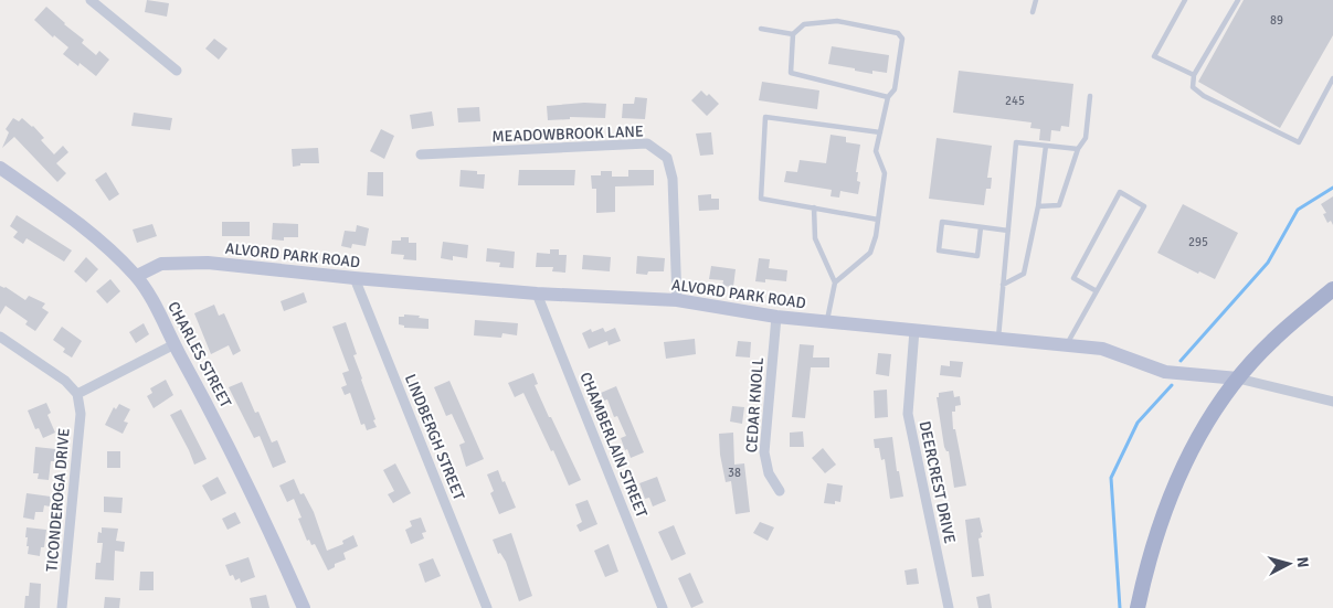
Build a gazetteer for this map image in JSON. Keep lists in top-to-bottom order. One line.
{"streets":{"street":["MEADOWBROOK LANE","ALVORD PARK ROAD","CHARLES STREET","CEDAR KNOLL","LINDBERGH STREET","CHAMBERLAIN STREET","DEERCREST DRIVE","TICONDEROGA DRIVE"]},"crossings":[["MEADOWBROOK LANE","ALVORD PARK ROAD"],["ALVORD PARK ROAD","CHARLES STREET"],["ALVORD PARK ROAD","CEDAR KNOLL"],["ALVORD PARK ROAD","LINDBERGH STREET"],["ALVORD PARK ROAD","CHAMBERLAIN STREET"],["ALVORD PARK ROAD","DEERCREST DRIVE"]],"house_numbers":["89","245","295","38"],"north":"right"}
